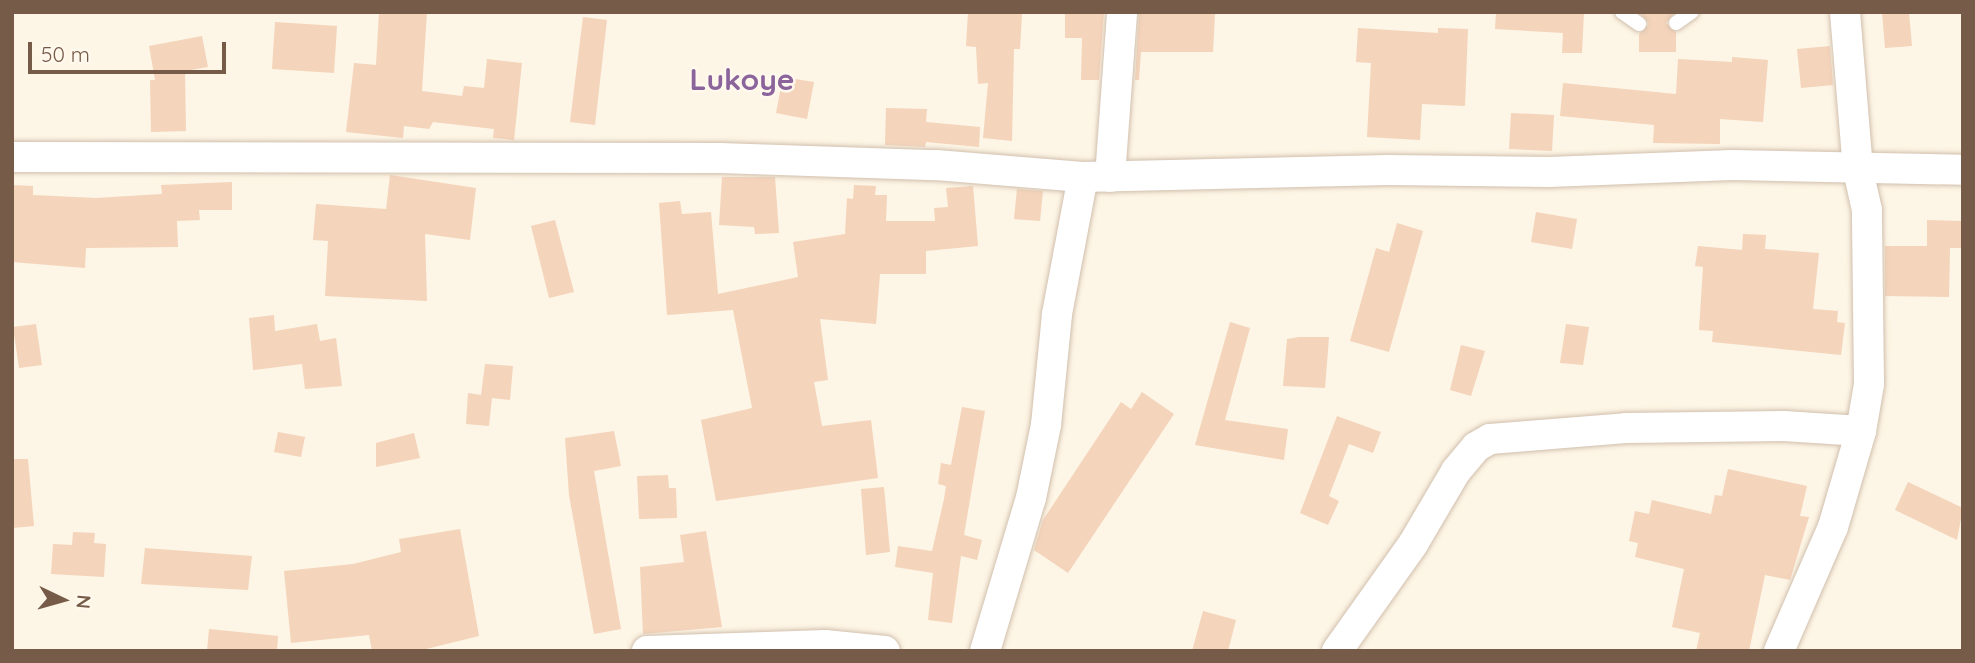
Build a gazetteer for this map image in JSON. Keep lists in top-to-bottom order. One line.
{"districts":["Lukoye"],"scale_bar":"50 m","north":"right"}
